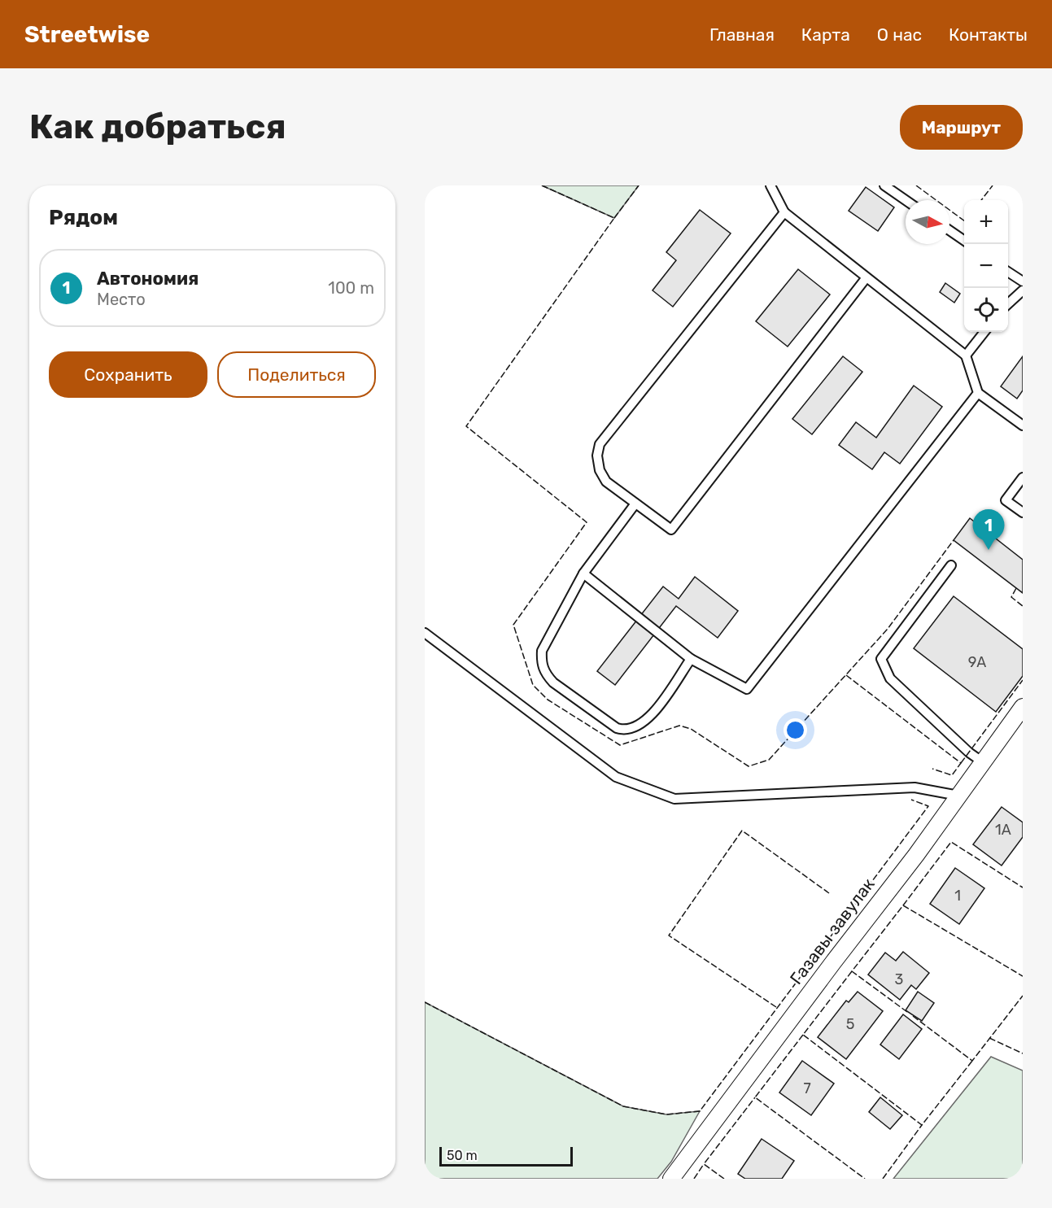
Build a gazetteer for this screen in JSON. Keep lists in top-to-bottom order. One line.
{"streets":{"street":["Газавы завулак"]},"house_numbers":["9А","1А","1","3","5","7"],"scale_bar":"50 m","north":"right","page":{"header":"Streetwise","nav":["Главная","Карта","О нас","Контакты"],"buttons":["Маршрут",["Сохранить","Поделиться"]],"title":"Как добраться","heading":"Рядом","map_buttons":["+","−"],"list":[{"mark":"1","name":"Автономия","note":"Место","value":"100 m"}],"pins":"1","scale":"50 m"}}
